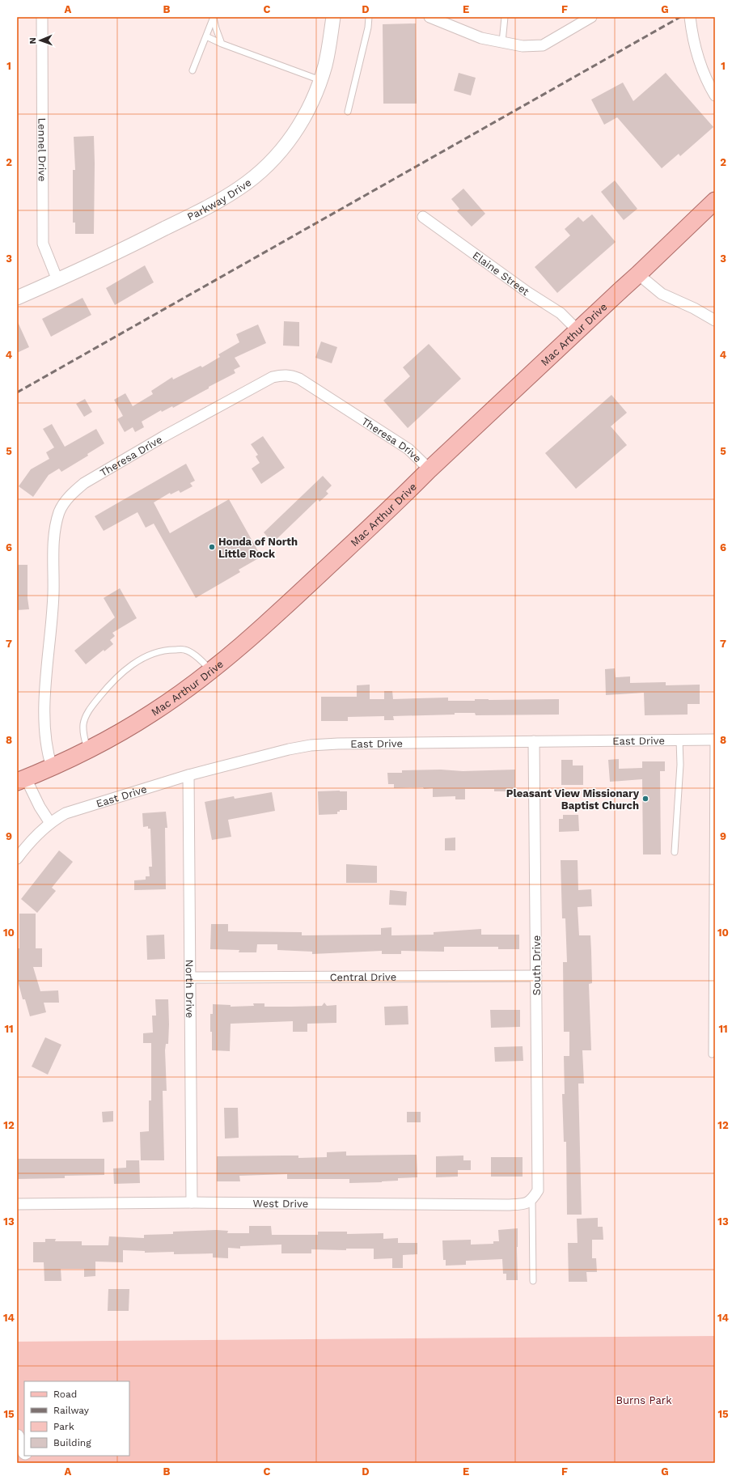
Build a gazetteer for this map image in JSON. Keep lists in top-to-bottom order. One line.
{"streets":{"main road":["Mac Arthur Drive"],"street":["Lennel Drive","Parkway Drive","Elaine Street","Theresa Drive","East Drive","South Drive","Central Drive","North Drive","West Drive"]},"crossings":[["Lennel Drive","Parkway Drive"],["Elaine Street","Mac Arthur Drive"],["Mac Arthur Drive","Theresa Drive"],["East Drive","South Drive"],["East Drive","North Drive"],["South Drive","Central Drive"],["South Drive","West Drive"],["Central Drive","North Drive"],["North Drive","West Drive"]],"parks":["Burns Park"],"places":["Honda of North Little Rock","Pleasant View Missionary Baptist Church"],"legend":["Road","Railway","Park","Building"],"north":"left","grid":{"columns":["A","B","C","D","E","F","G"],"rows":["1","2","3","4","5","6","7","8","9","10","11","12","13","14","15"]}}
